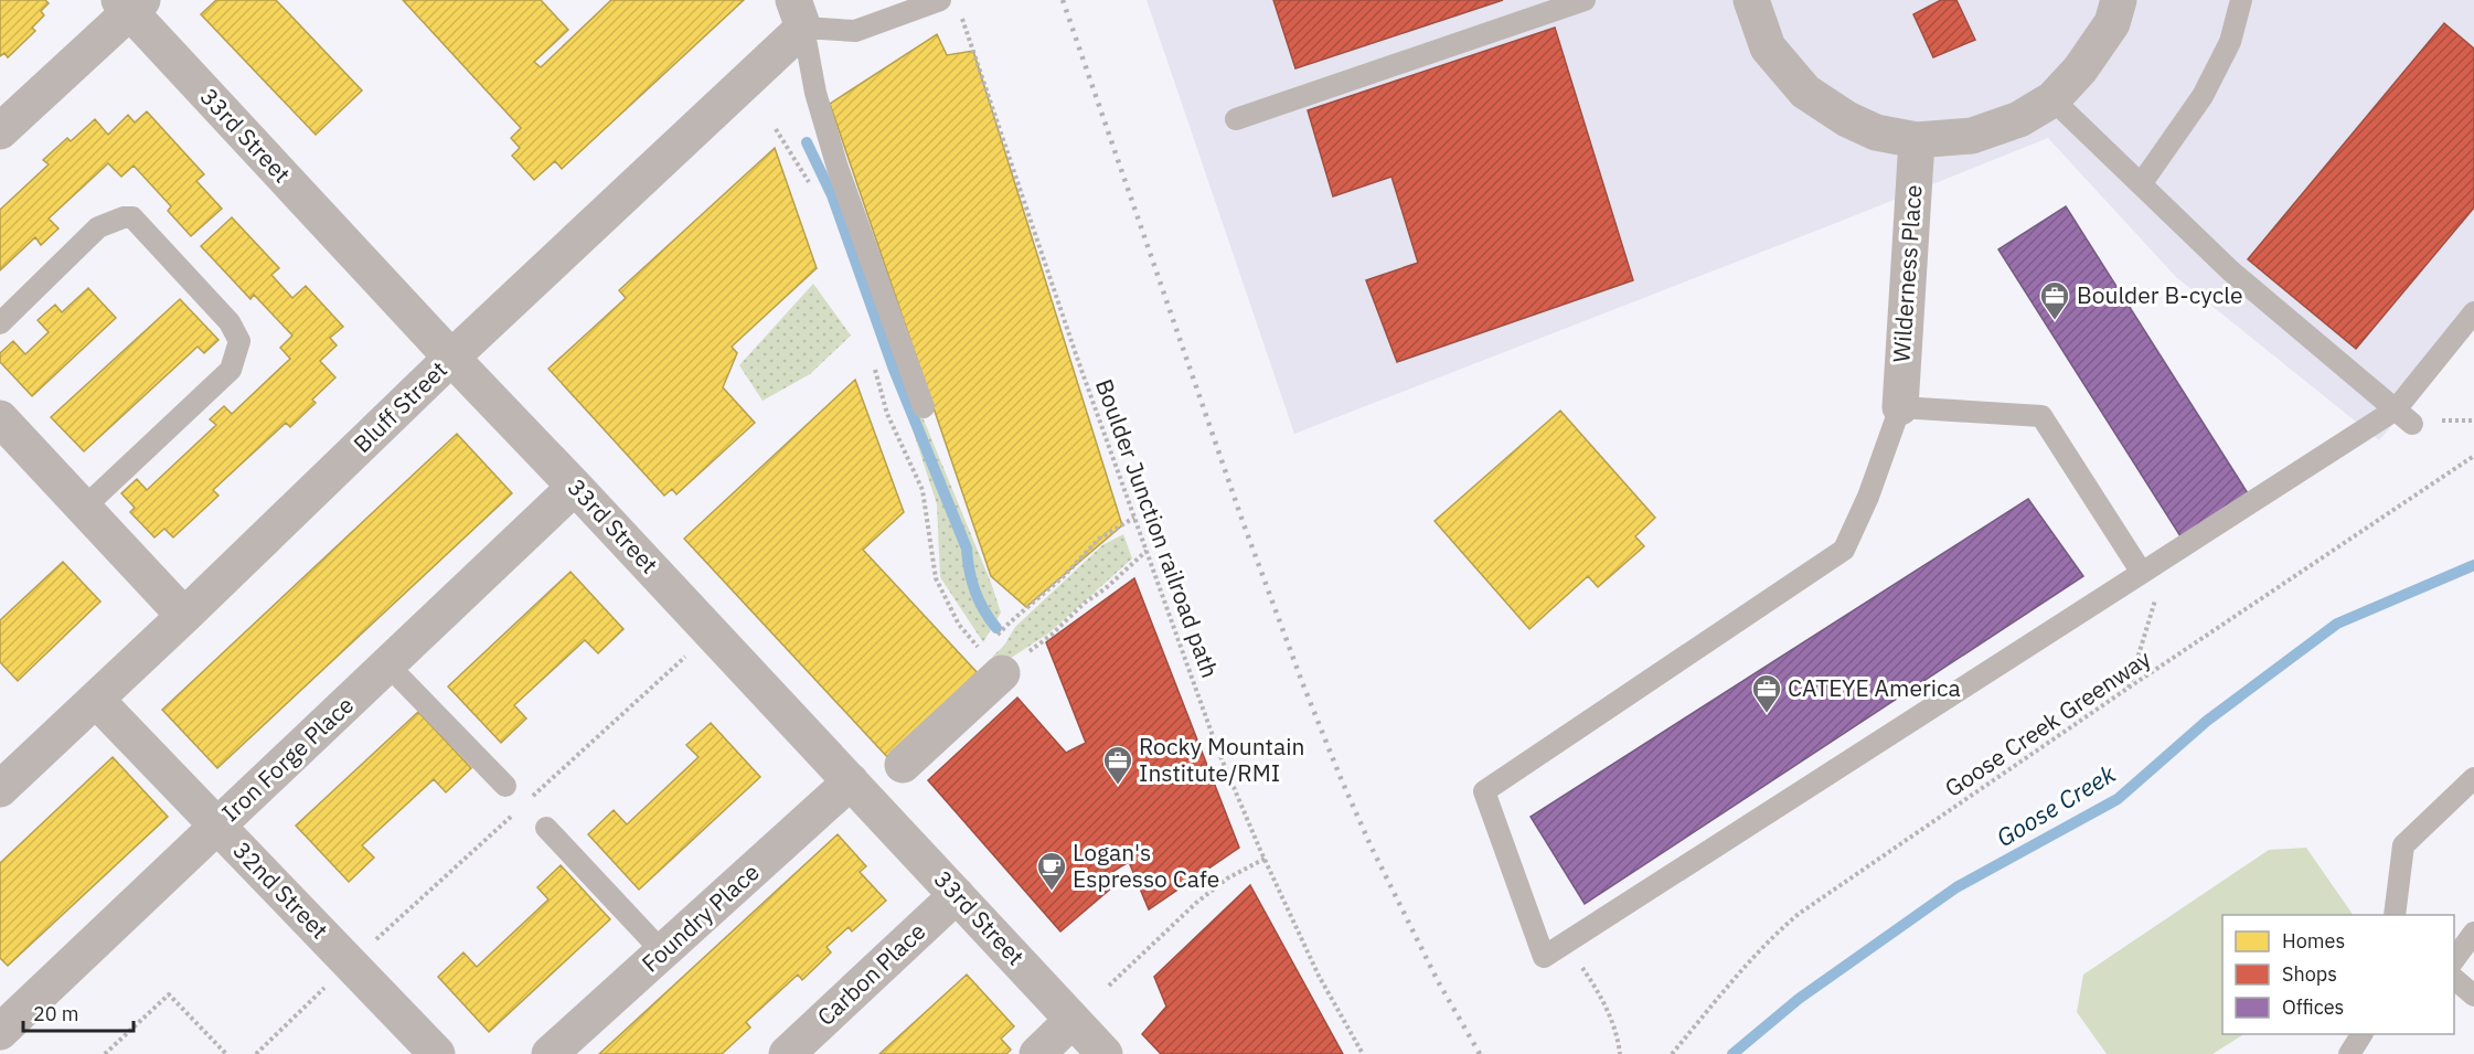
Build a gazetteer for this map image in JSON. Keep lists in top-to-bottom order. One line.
{"streets":{"street":["33rd Street","Wilderness Place","Bluff Street","Iron Forge Place","32nd Street","Foundry Place","Carbon Place"],"path":["Boulder Junction railroad path","Goose Creek Greenway"]},"crossings":[["33rd Street","Bluff Street"],["33rd Street","Iron Forge Place"],["33rd Street","Foundry Place"],["33rd Street","Carbon Place"],["Bluff Street","32nd Street"],["Iron Forge Place","32nd Street"]],"water":["Goose Creek"],"places":{"office":["Boulder B-cycle","CATEYE America","Rocky Mountain Institute/RMI"],"cafe":["Logan's Espresso Cafe"]},"legend":["Homes","Shops","Offices"],"scale_bar":"20 m"}
